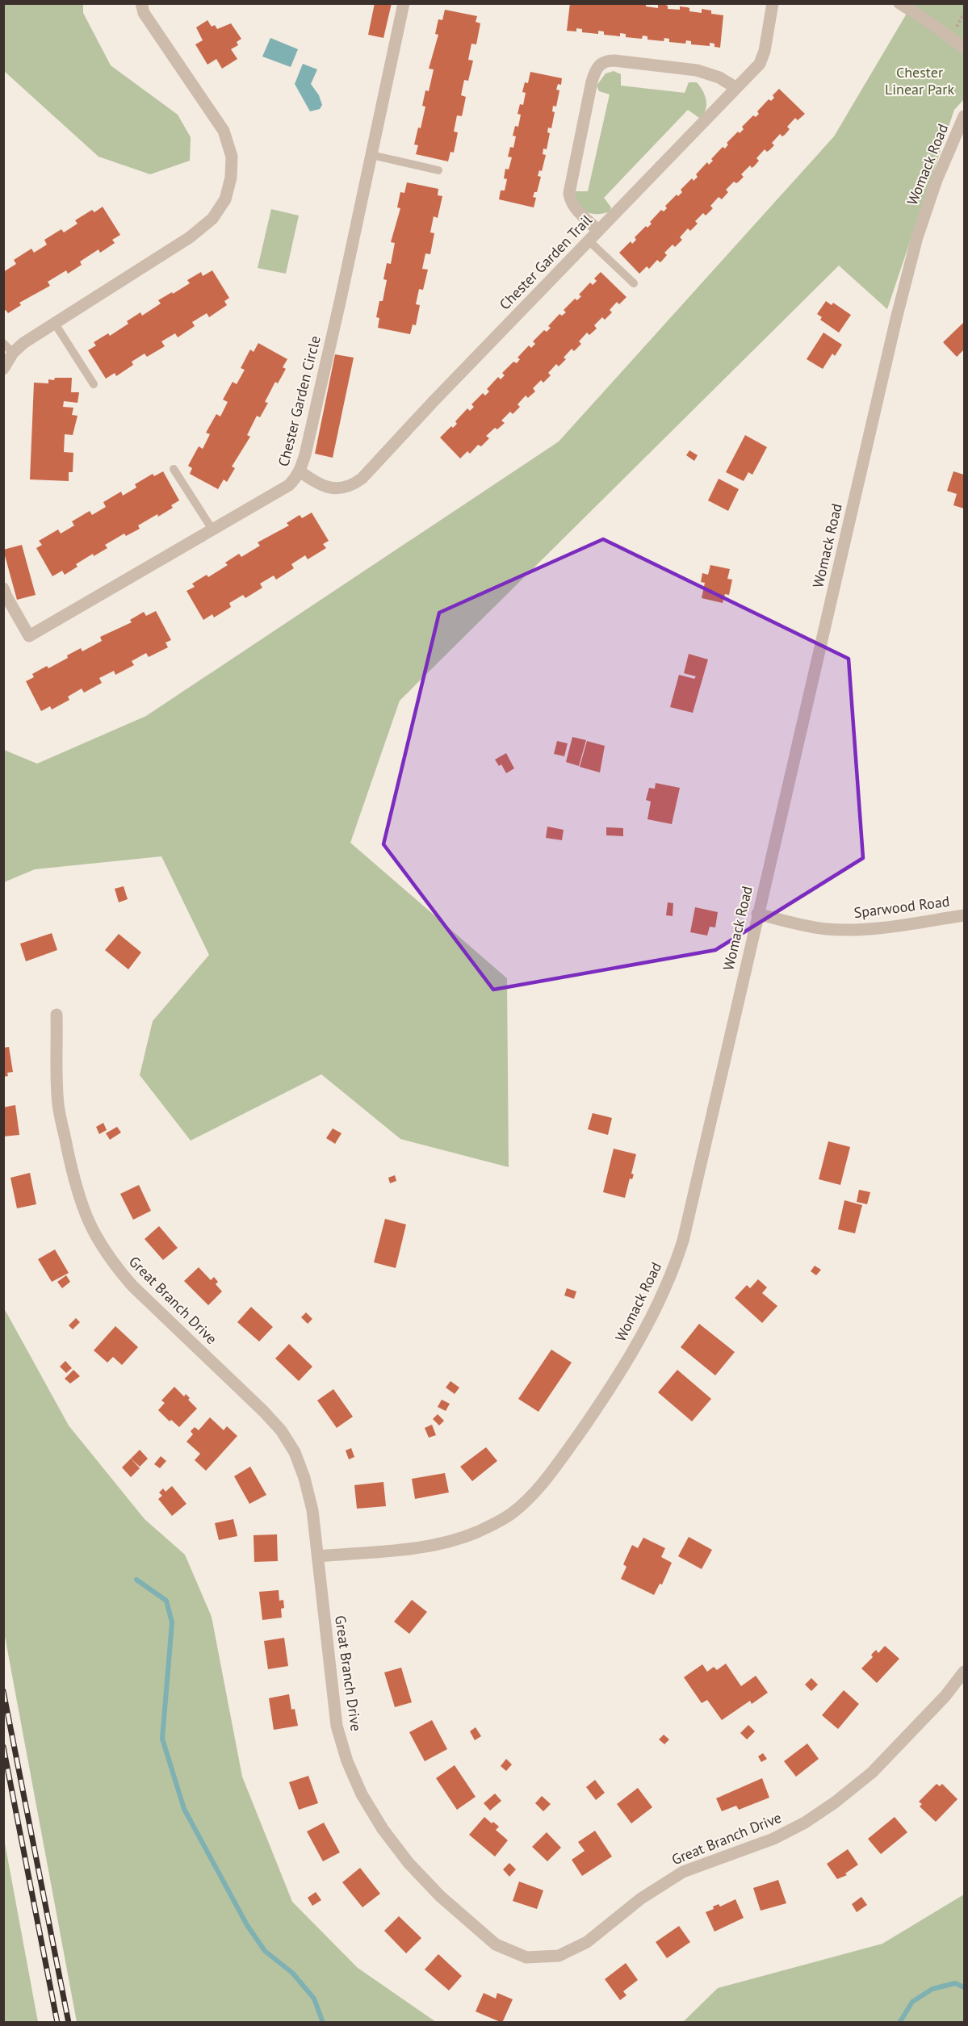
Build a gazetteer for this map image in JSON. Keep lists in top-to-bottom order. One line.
{"streets":{"street":["Womack Road","Chester Garden Trail","Chester Garden Circle","Sparwood Road","Great Branch Drive"]},"crossings":[["Womack Road","Sparwood Road"],["Womack Road","Great Branch Drive"],["Chester Garden Trail","Chester Garden Circle"]],"parks":["Chester Linear Park"]}
